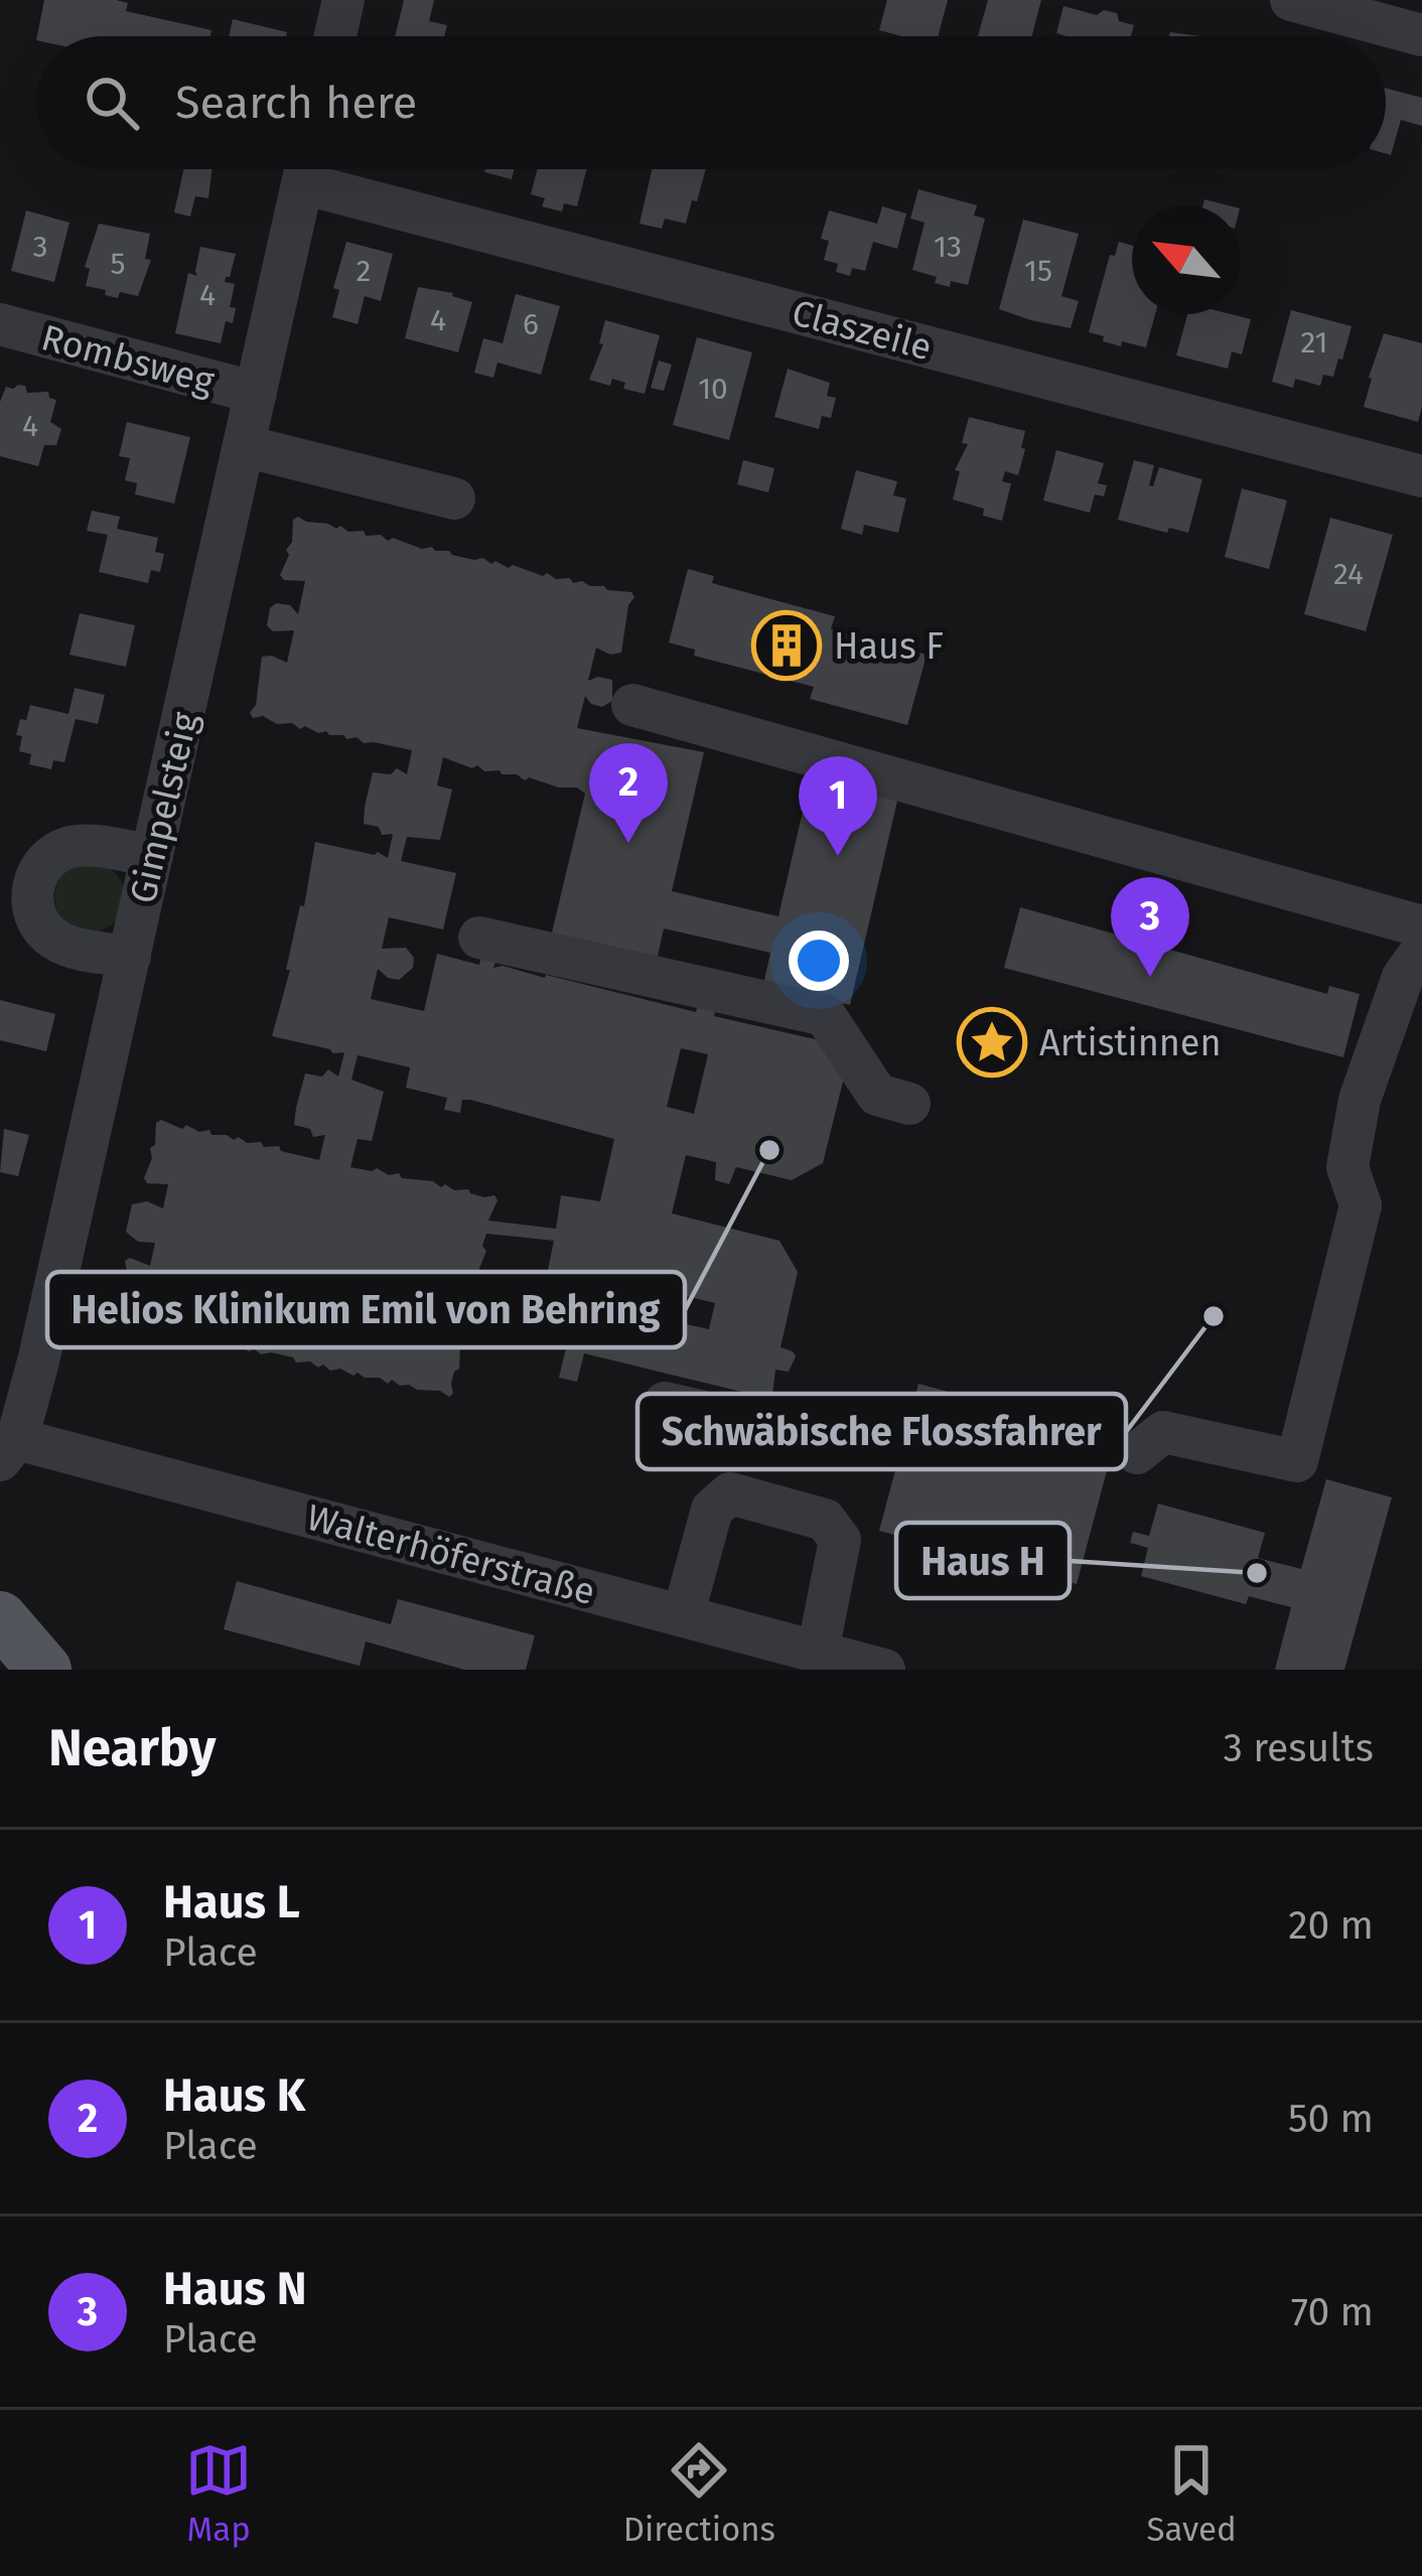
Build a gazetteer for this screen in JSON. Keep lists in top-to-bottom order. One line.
{"streets":{"street":["Claszeile","Rombsweg","Gimpelsteig","Walterhöferstraße"]},"crossings":[["Rombsweg","Gimpelsteig"],["Gimpelsteig","Walterhöferstraße"]],"places":{"building":["Haus F"],"place":["Artistinnen"],"other":["Helios Klinikum Emil von Behring","Schwäbische Flossfahrer","Haus H"]},"house_numbers":["3","13","5","2","15","4","4","6","21","10","4","24"],"north":"top left","page":{"search":"Search here","pins":["2","1","3"],"heading":["Nearby","3 results"],"list":[{"mark":"1","name":"Haus L","note":"Place","value":"20 m"},{"mark":"2","name":"Haus K","note":"Place","value":"50 m"},{"mark":"3","name":"Haus N","note":"Place","value":"70 m"}],"nav":["Map","Directions","Saved"]}}
